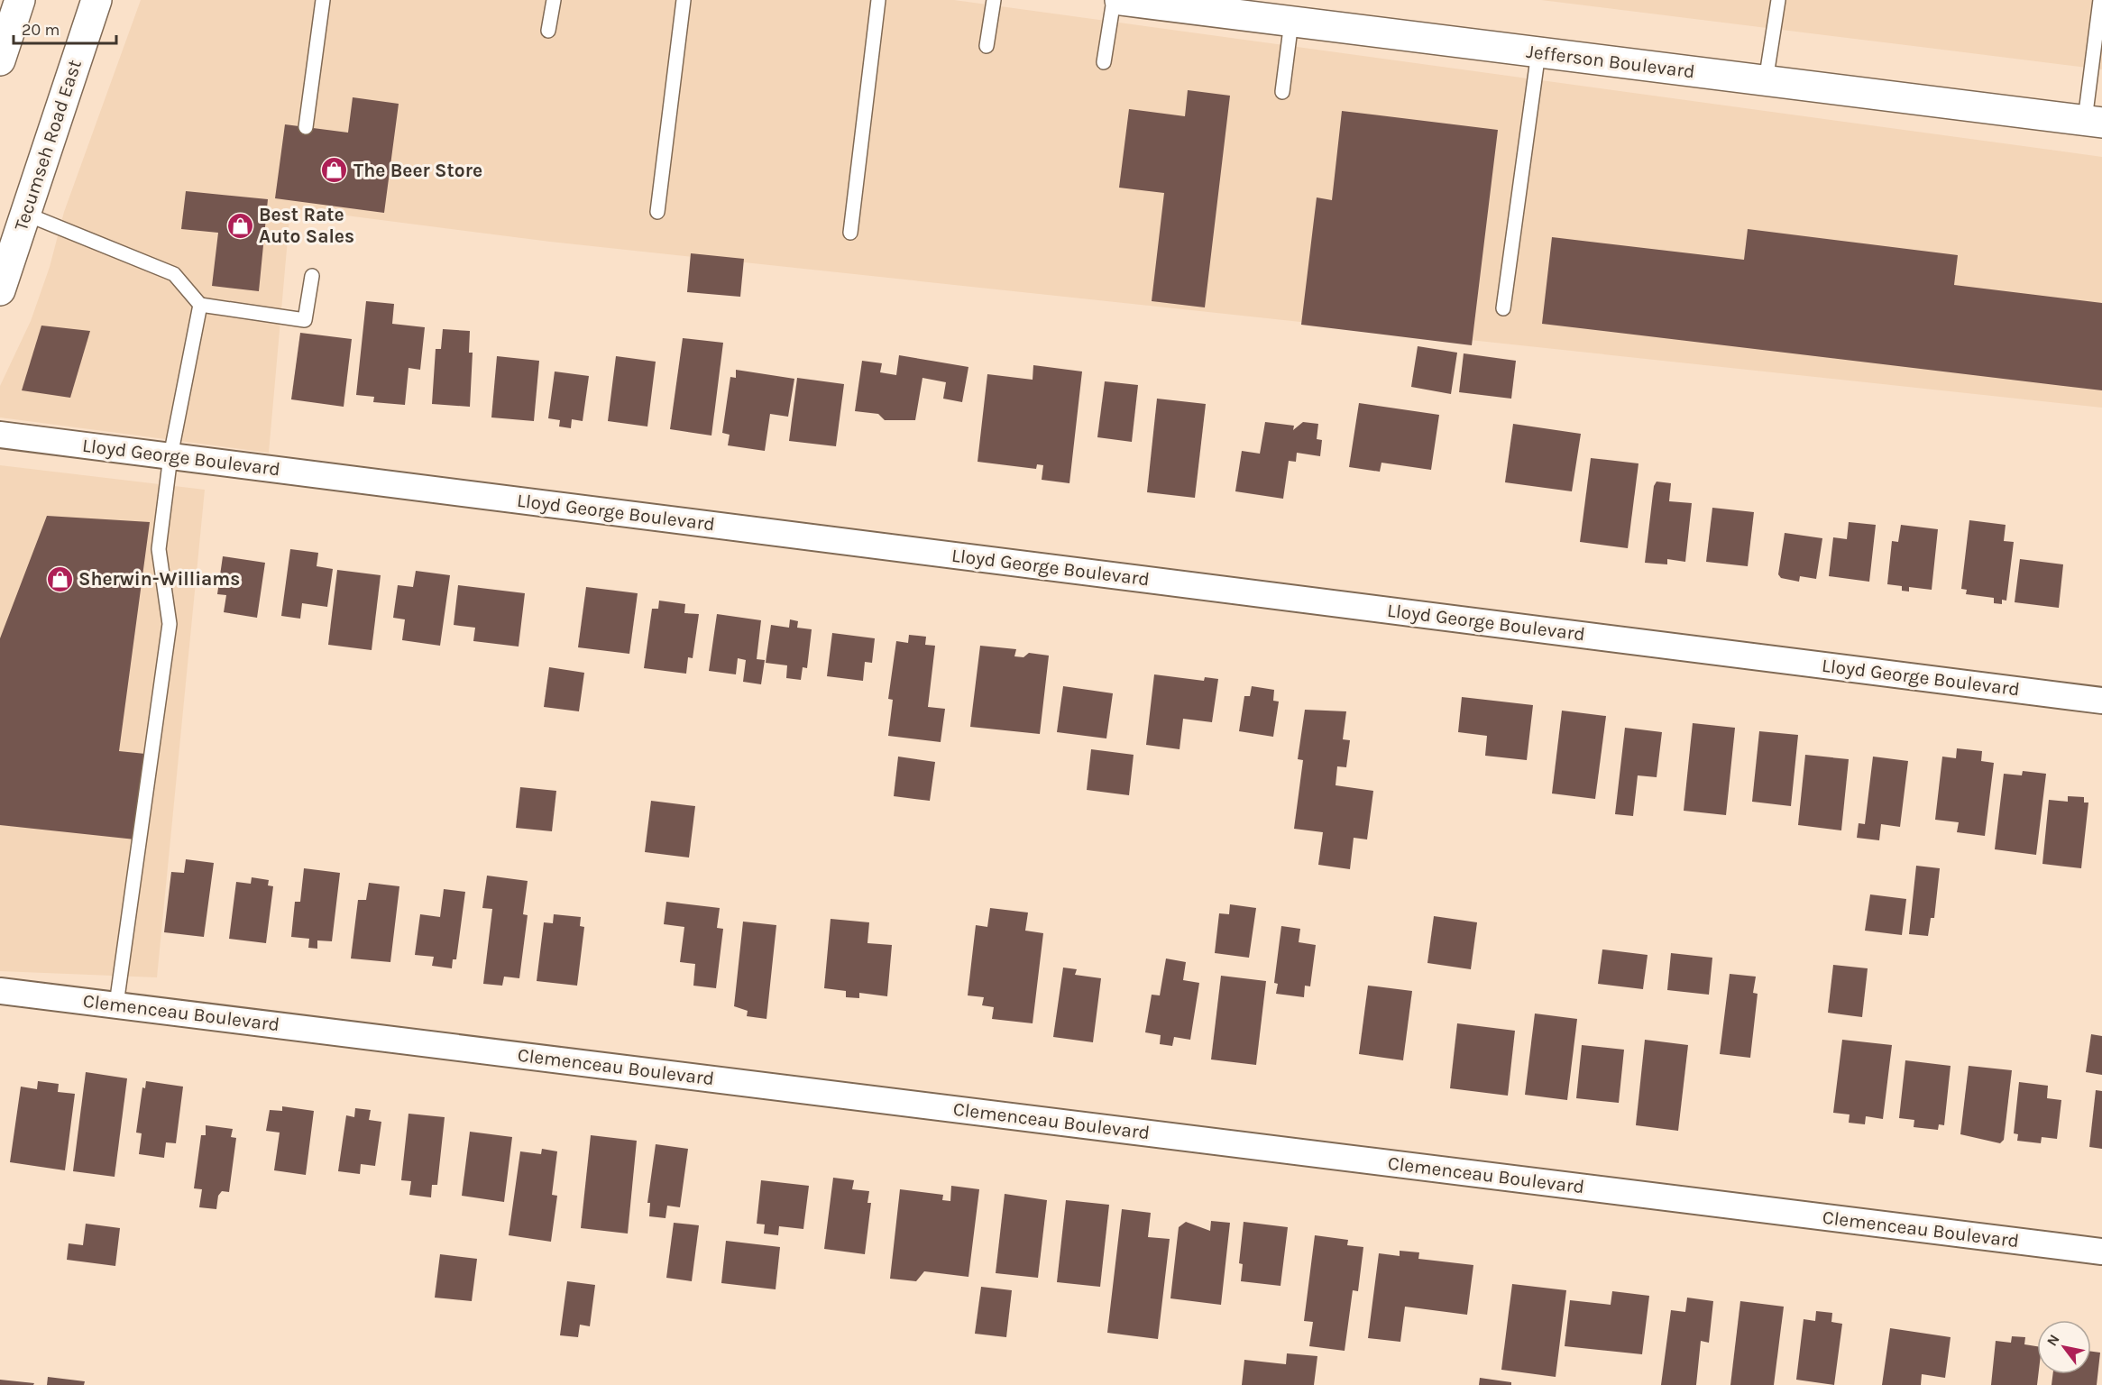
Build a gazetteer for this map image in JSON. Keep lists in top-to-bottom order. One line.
{"streets":{"street":["Jefferson Boulevard","Tecumseh Road East","Lloyd George Boulevard","Clemenceau Boulevard"]},"places":{"shop":["The Beer Store","Best Rate Auto Sales","Sherwin-Williams"]},"scale_bar":"20 m","north":"top left"}
